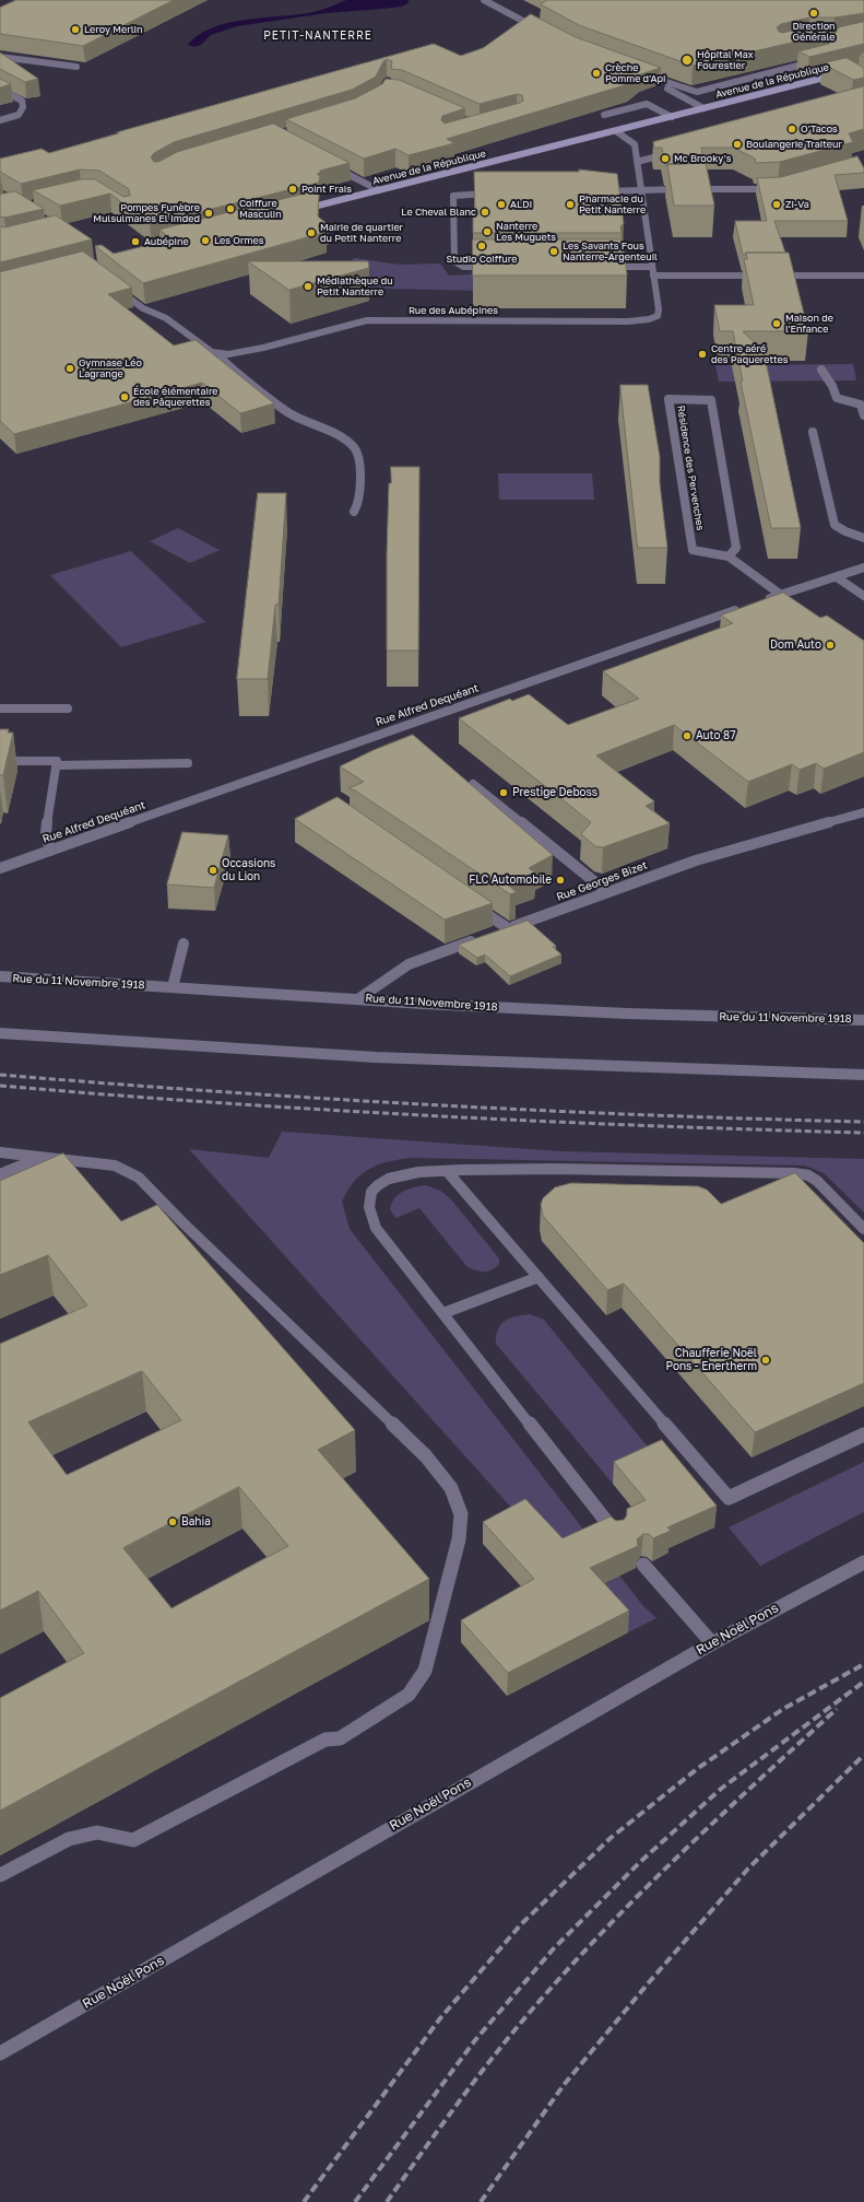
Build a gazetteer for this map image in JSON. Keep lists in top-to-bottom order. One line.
{"streets":{"main road":["Avenue de la République"],"street":["Rue des Aubépines","Résidence des Pervenches","Rue Alfred Dequéant","Rue Georges Bizet","Rue du 11 Novembre 1918","Rue Noël Pons"]},"crossings":[["Avenue de la République","Rue des Aubépines"]],"districts":["PETIT-NANTERRE"],"places":["Direction Générale","Leroy Merlin","Hôpital Max Fourestier","Crèche Pomme d'Api","O'Tacos","Boulangerie Traiteur","Mc Brooky's","Point Frais","ALDI","Pharmacie du Petit Nanterre","Zi-Va","Coiffure Masculin","Le Cheval Blanc","Pompes Funèbre Mulsulmanes El Imded","Nanterre Les Muguets","Mairie de quartier du Petit Nanterre","Les Ormes","Aubépine","Studio Coiffure","Les Savants Fous Nanterre-Argenteuil","Médiathèque du Petit Nanterre","Maison de l'Enfance","Centre aéré des Paquerettes","Gymnase Léo Lagrange","École élémentaire des Pâquerettes","Dom Auto","Auto 87","Prestige Deboss","Occasions du Lion","FLC Automobile","Chaufferie Noël Pons - Enertherm","Bahia"]}
